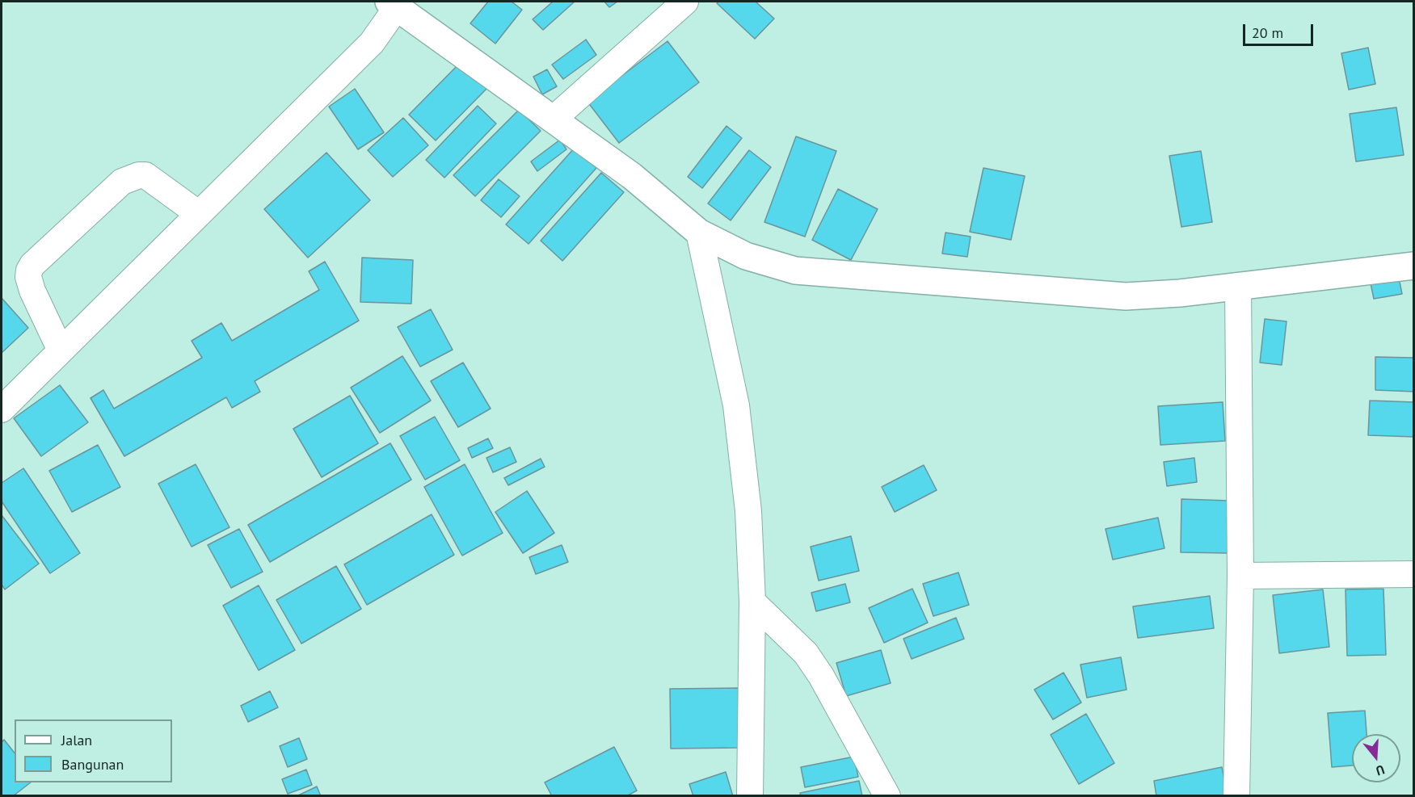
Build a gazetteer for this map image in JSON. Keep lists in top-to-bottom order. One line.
{"legend":["Jalan","Bangunan"],"scale_bar":"20 m","north":"bottom"}
